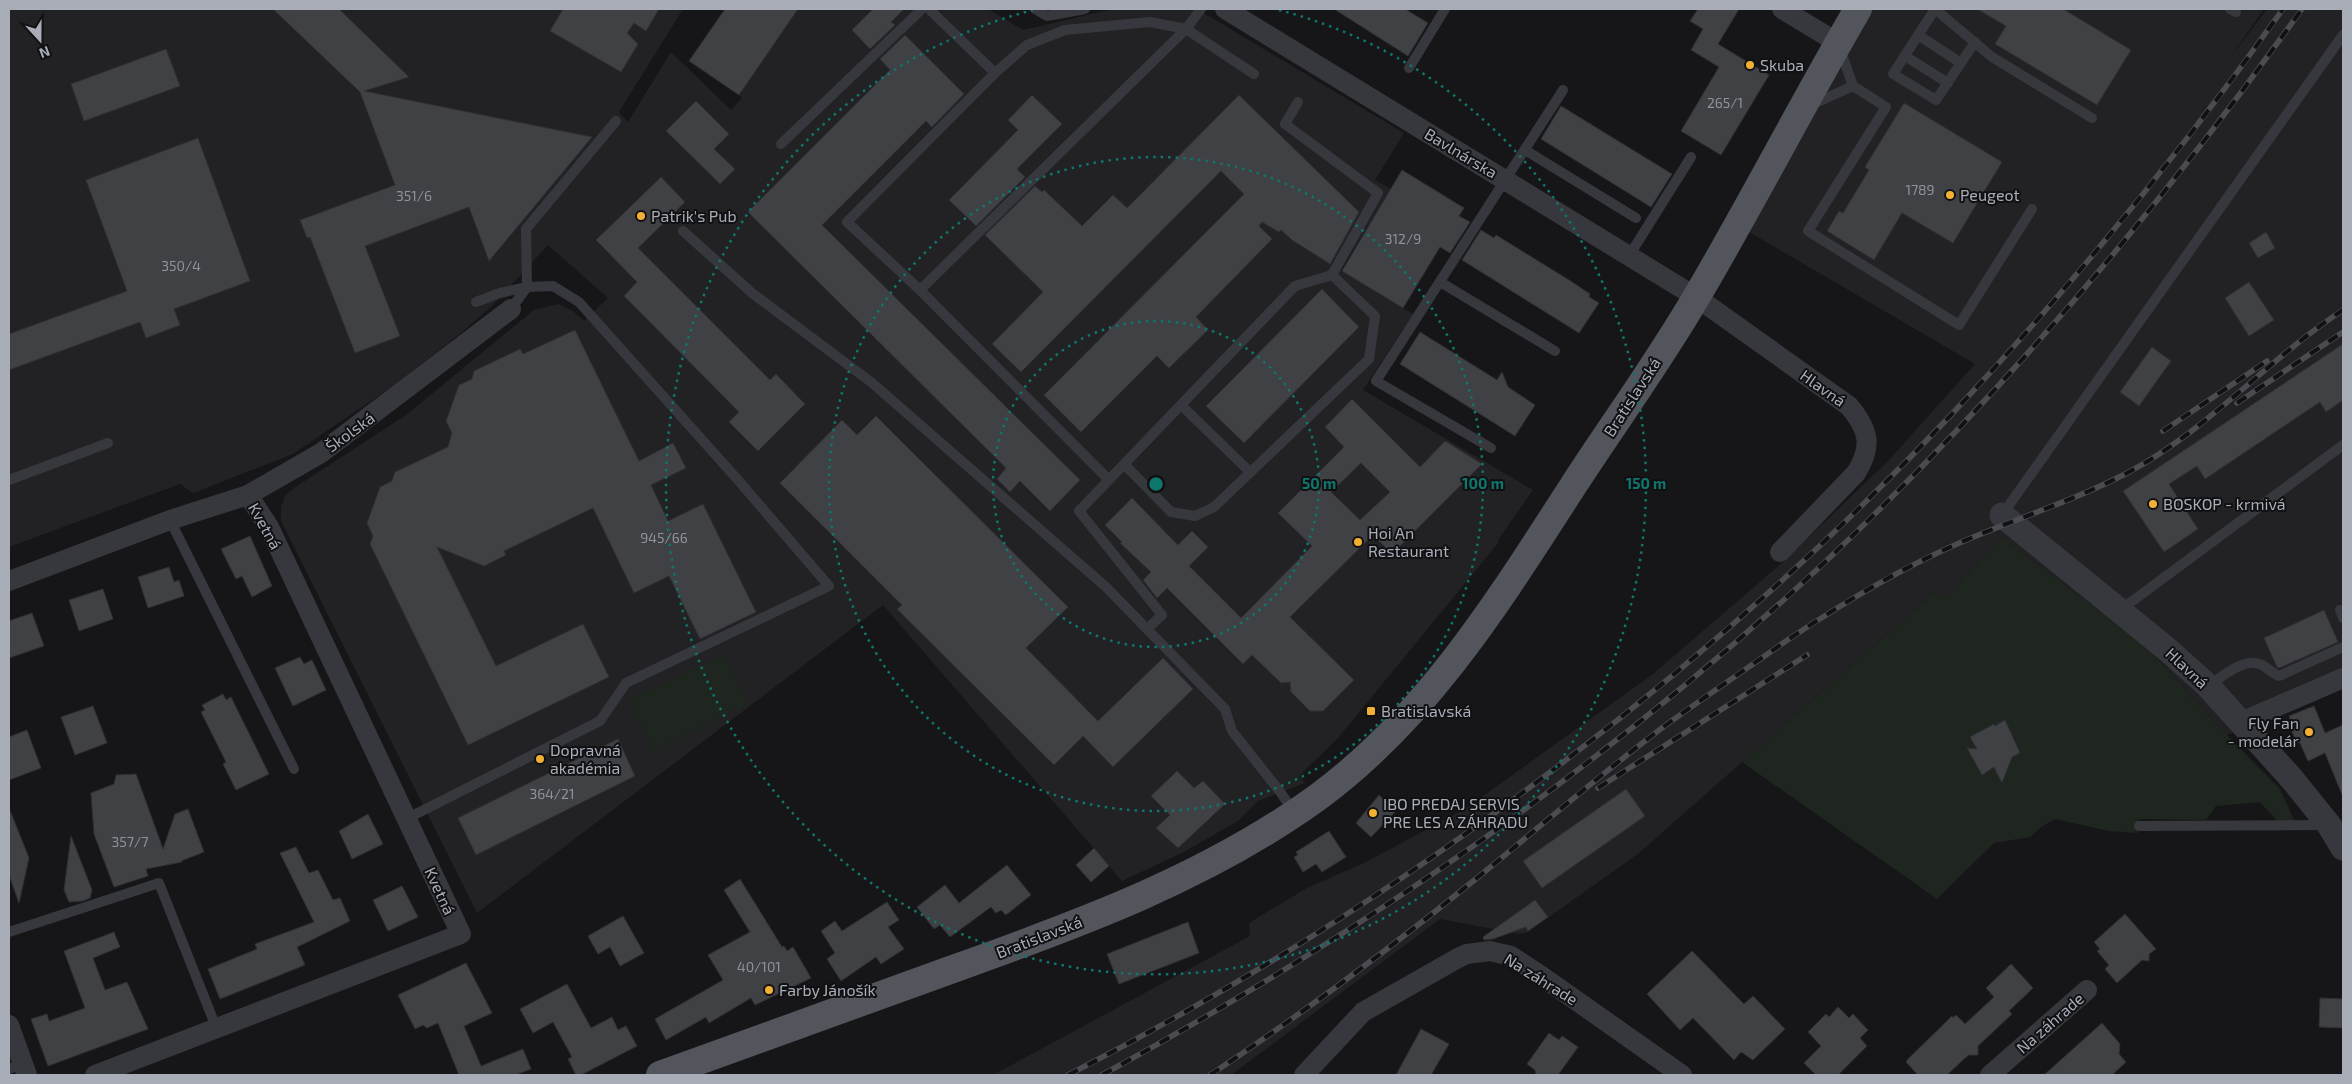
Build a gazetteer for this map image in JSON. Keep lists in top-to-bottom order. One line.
{"streets":{"main road":["Bratislavská"],"street":["Bavlnárska","Hlavná","Školská","Kvetná","Na záhrade"]},"crossings":[["Bavlnárska","Hlavná"],["Bavlnárska","Bratislavská"],["Hlavná","Bratislavská"],["Školská","Kvetná"]],"places":{"other":["Skuba","Peugeot","Patrik's Pub","BOSKOP - krmivá","Hoi An Restaurant","Fly Fan - modelár","Dopravná akadémia","IBO PREDAJ SERVIS PRE LES A ZÁHRADU","Farby Jánošík"],"transit":["Bratislavská"]},"house_numbers":["265/1","1789","351/6","312/9","350/4","945/66","364/21","357/7","40/101"],"north":"bottom","rings":["50 m","100 m","150 m"]}
